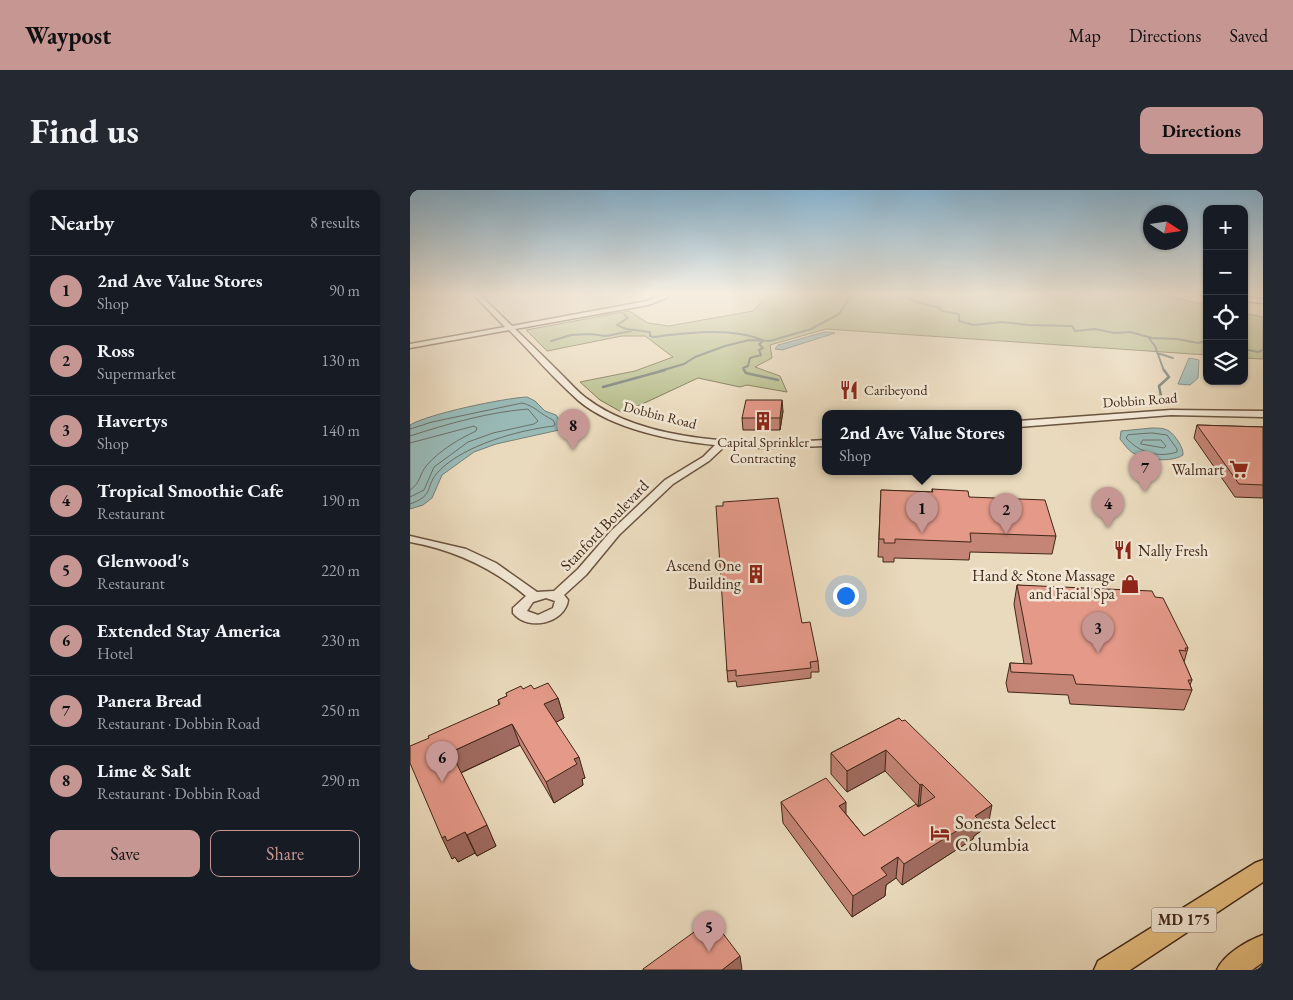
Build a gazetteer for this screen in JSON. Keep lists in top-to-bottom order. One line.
{"streets":{"main road":["MD 175"],"street":["Dobbin Road","Stanford Boulevard"]},"crossings":[["Dobbin Road","Stanford Boulevard"]],"places":{"restaurant":["Caribeyond","Nally Fresh"],"building":["Capital Sprinkler Contracting","Ascend One Building"],"supermarket":["Walmart"],"shop":["Hand & Stone Massage and Facial Spa"],"hotel":["Sonesta Select Columbia"]},"north":"right","page":{"header":"Waypost","nav":["Map","Directions","Saved"],"buttons":["Directions",["Save","Share"]],"title":"Find us","heading":["Nearby","8 results"],"map_buttons":["+","−"],"list":[{"mark":"1","name":"2nd Ave Value Stores","note":"Shop","value":"90 m"},{"mark":"2","name":"Ross","note":"Supermarket","value":"130 m"},{"mark":"3","name":"Havertys","note":"Shop","value":"140 m"},{"mark":"4","name":"Tropical Smoothie Cafe","note":"Restaurant","value":"190 m"},{"mark":"5","name":"Glenwood's","note":"Restaurant","value":"220 m"},{"mark":"6","name":"Extended Stay America","note":"Hotel","value":"230 m"},{"mark":"7","name":"Panera Bread","note":"Restaurant · Dobbin Road","value":"250 m"},{"mark":"8","name":"Lime & Salt","note":"Restaurant · Dobbin Road","value":"290 m"}],"pins":["8","7","4","1","2","3","6","5"],"popup":["2nd Ave Value Stores","Shop"]}}
